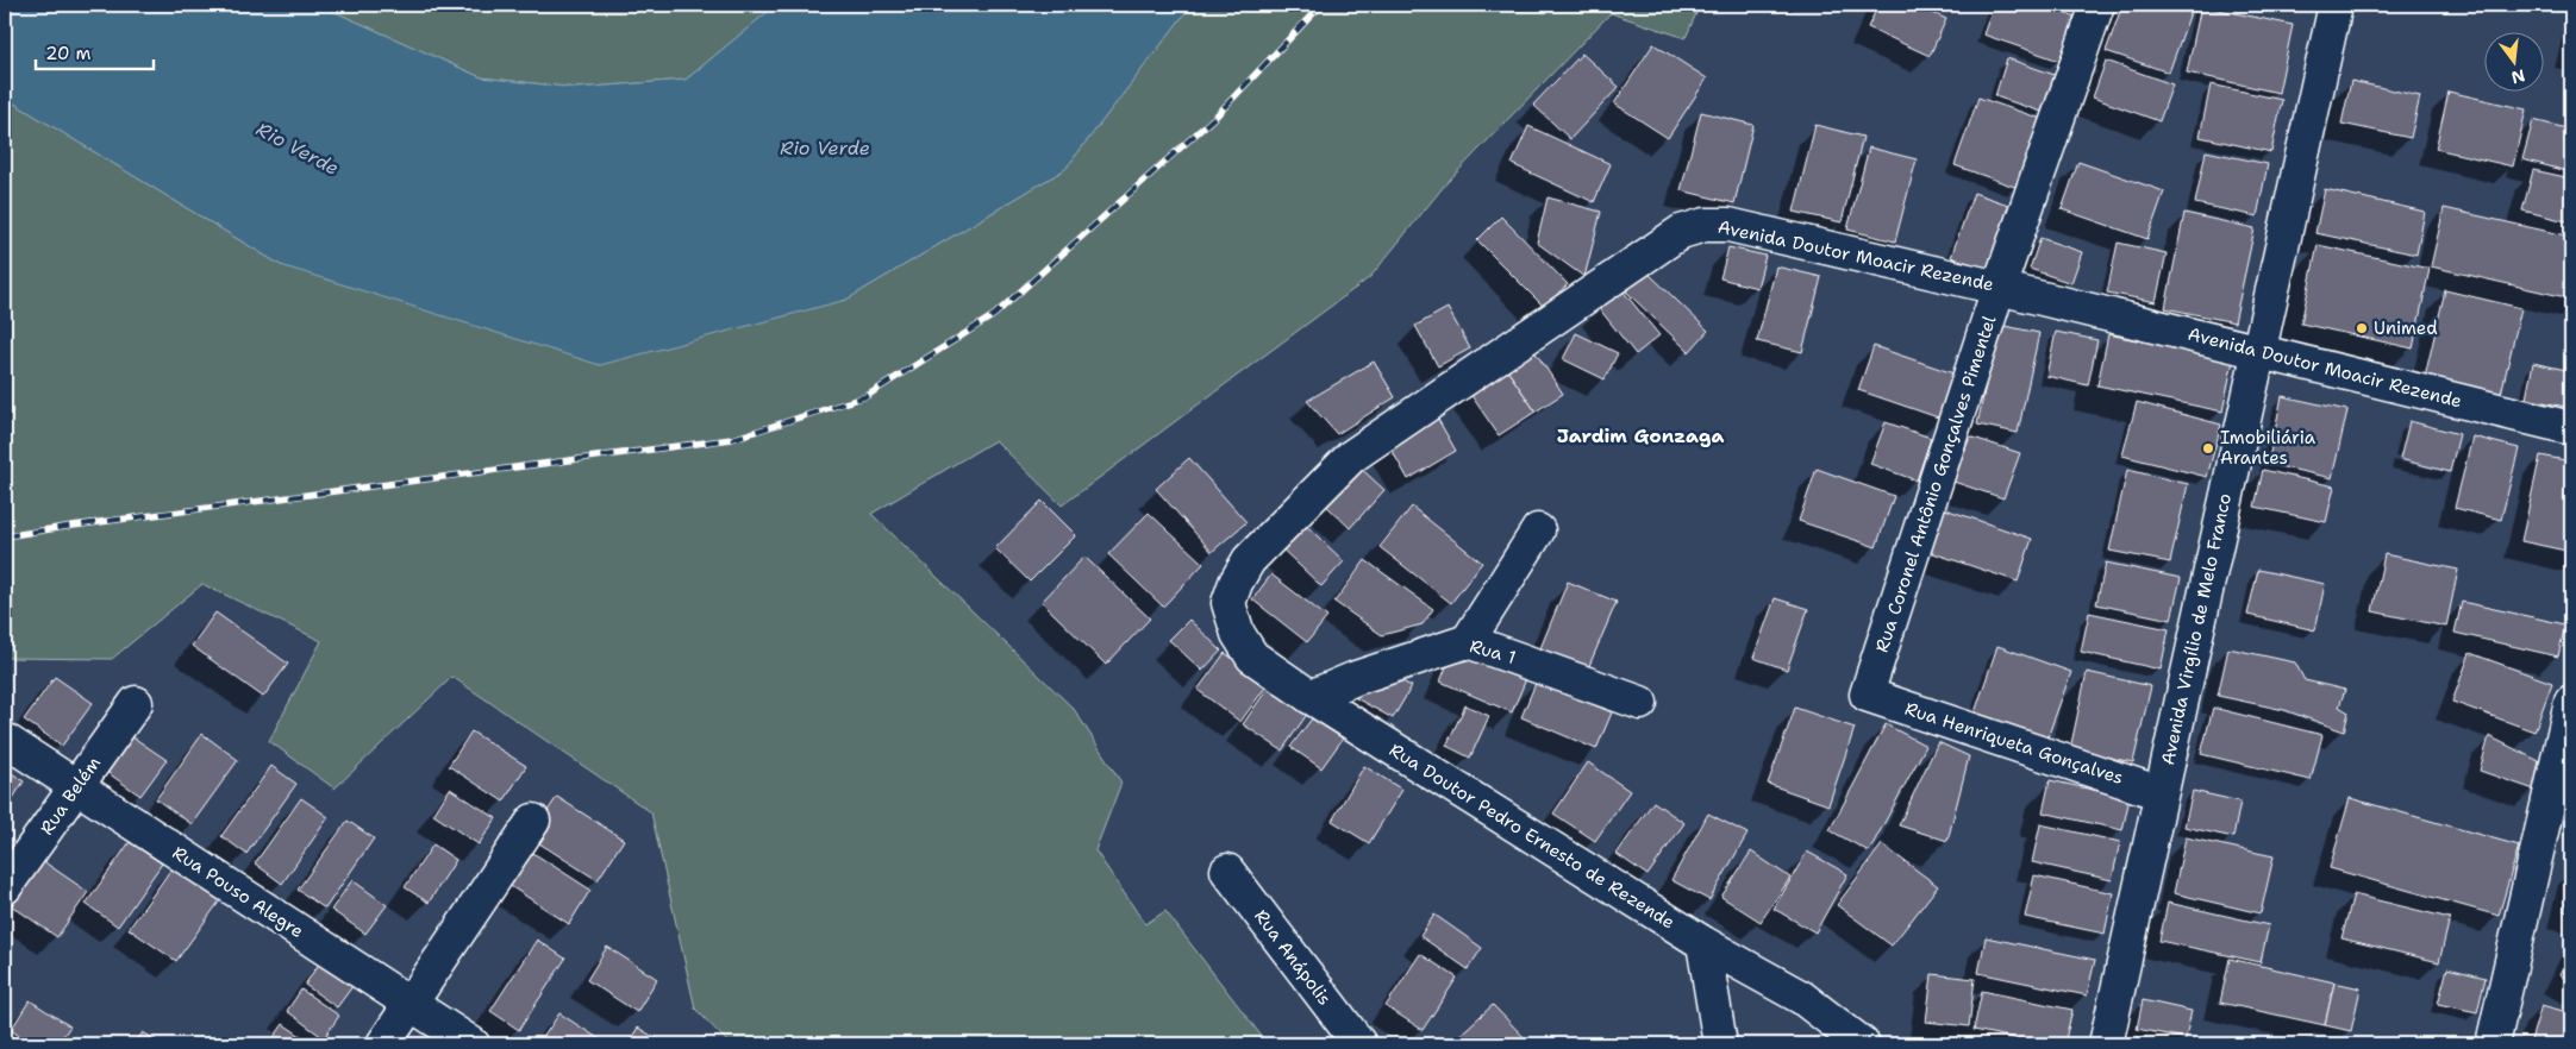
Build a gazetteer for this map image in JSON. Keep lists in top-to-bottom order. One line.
{"streets":{"street":["Avenida Doutor Moacir Rezende","Rua Coronel Antônio Gonçalves Pimentel","Avenida Virgílio de Melo Franco","Rua 1","Rua Henriqueta Gonçalves","Rua Belém","Rua Doutor Pedro Ernesto de Rezende","Rua Pouso Alegre","Rua Anápolis"]},"crossings":[["Avenida Doutor Moacir Rezende","Rua Coronel Antônio Gonçalves Pimentel"],["Avenida Doutor Moacir Rezende","Avenida Virgílio de Melo Franco"],["Avenida Doutor Moacir Rezende","Rua Doutor Pedro Ernesto de Rezende"],["Rua Coronel Antônio Gonçalves Pimentel","Rua Henriqueta Gonçalves"],["Avenida Virgílio de Melo Franco","Rua Henriqueta Gonçalves"],["Rua 1","Rua Doutor Pedro Ernesto de Rezende"],["Rua Belém","Rua Pouso Alegre"]],"districts":["Jardim Gonzaga"],"water":["Rio Verde"],"places":["Unimed","Imobiliária Arantes"],"scale_bar":"20 m","north":"bottom"}
